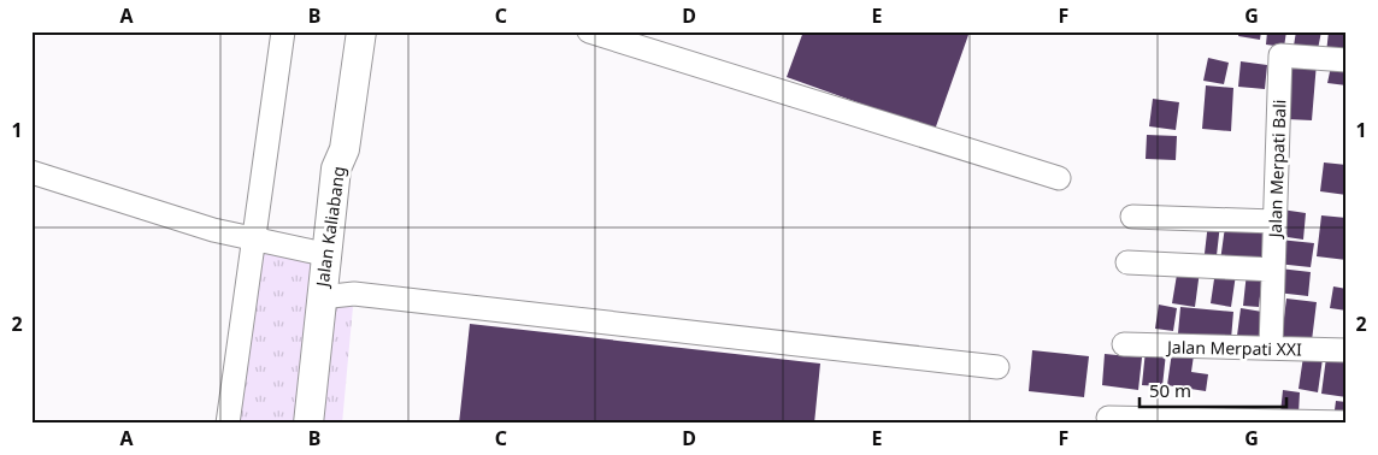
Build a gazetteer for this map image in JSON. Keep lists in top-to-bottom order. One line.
{"streets":{"main road":["Jalan Kaliabang"],"street":["Jalan Merpati Bali","Jalan Merpati XXI"]},"crossings":[["Jalan Merpati Bali","Jalan Merpati XXI"]],"scale_bar":"50 m","grid":{"columns":["A","B","C","D","E","F","G"],"rows":["1","2"]}}
